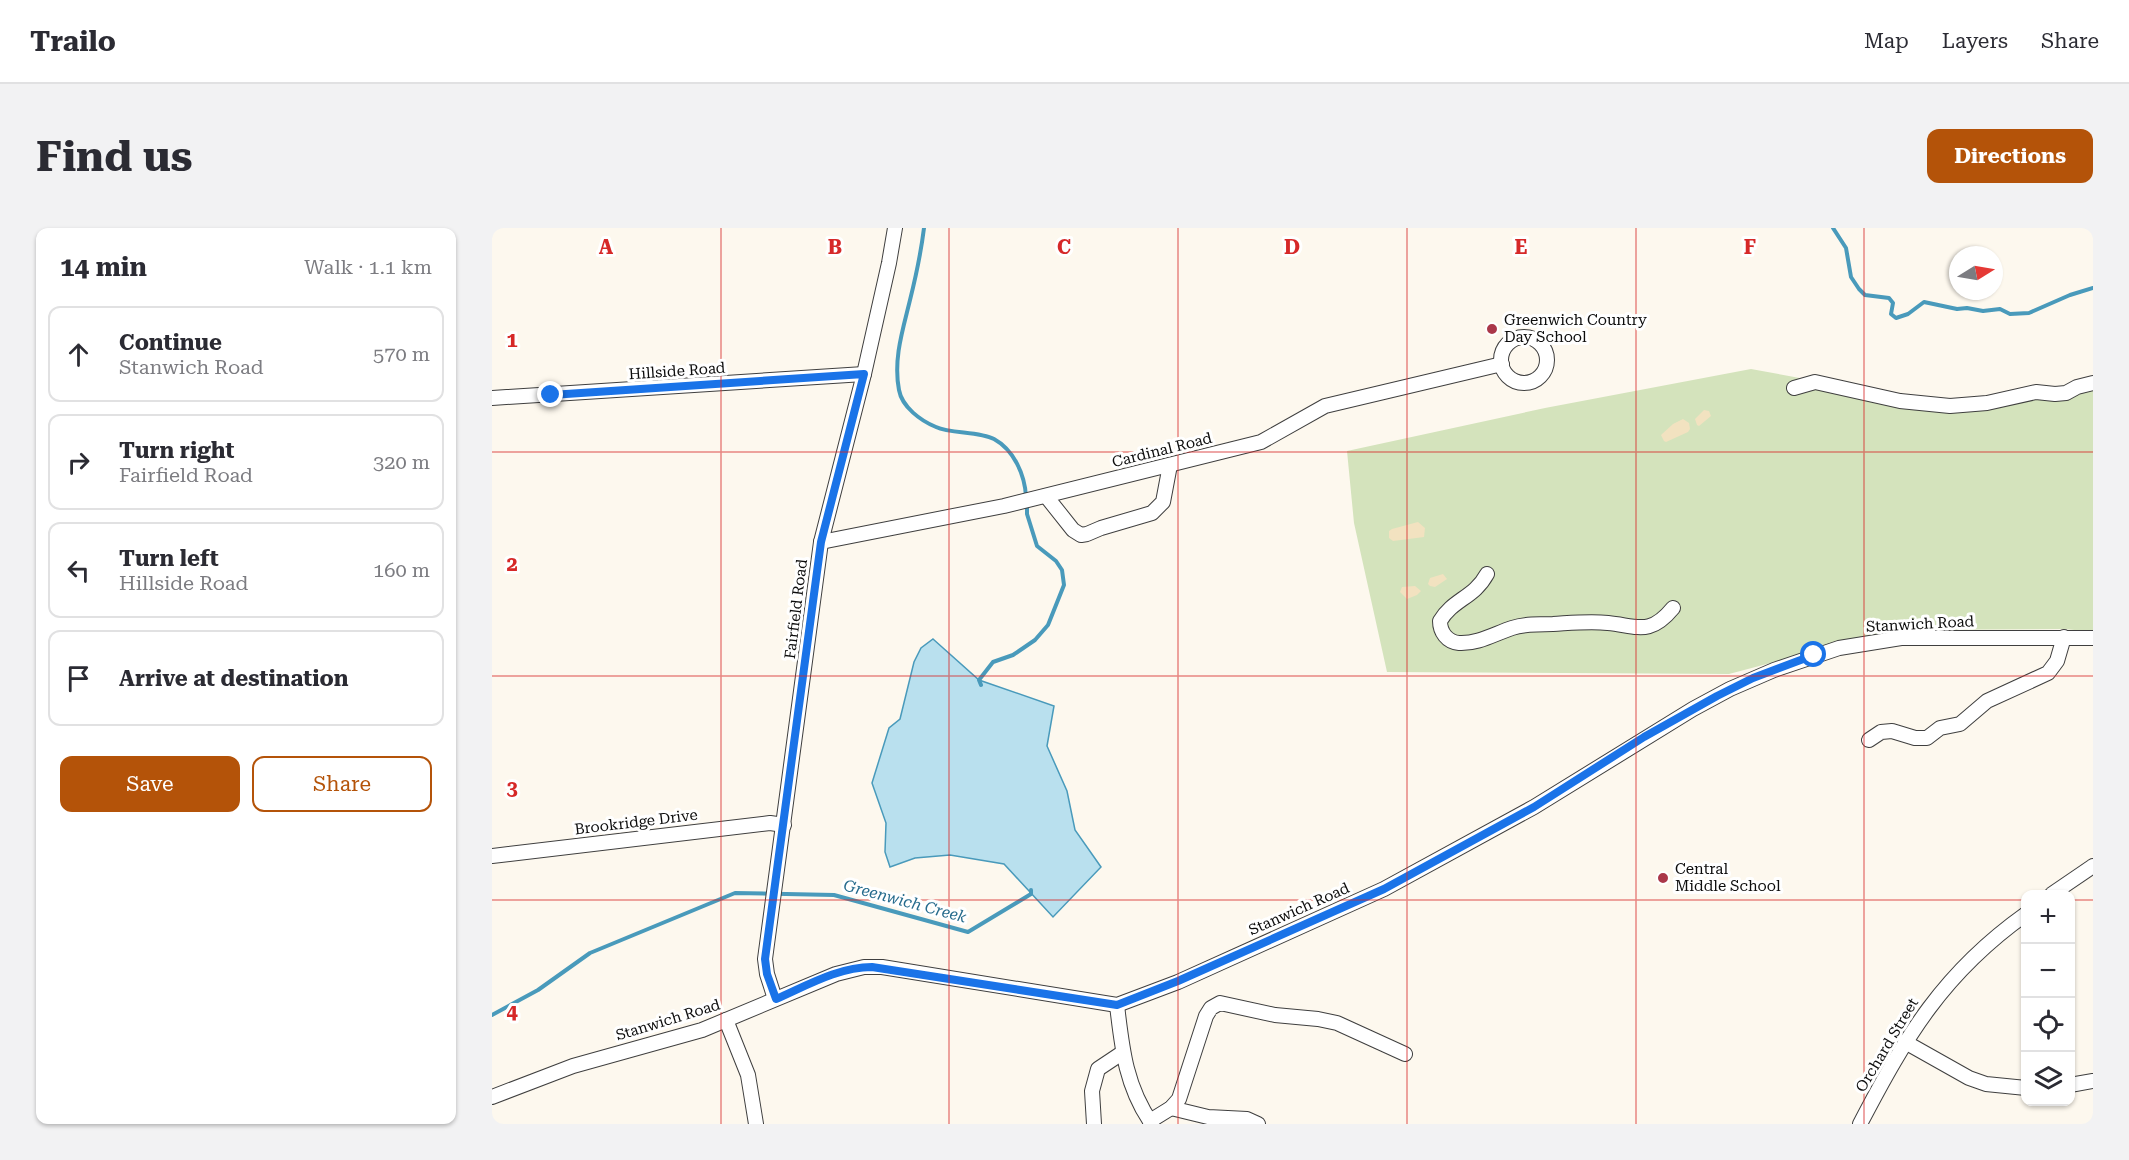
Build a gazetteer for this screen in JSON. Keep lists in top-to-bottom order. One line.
{"streets":{"street":["Hillside Road","Cardinal Road","Fairfield Road","Stanwich Road","Brookridge Drive","Orchard Street"]},"crossings":[["Hillside Road","Fairfield Road"],["Cardinal Road","Fairfield Road"],["Fairfield Road","Stanwich Road"],["Fairfield Road","Brookridge Drive"]],"water":["Greenwich Creek"],"places":["Greenwich Country Day School","Central Middle School"],"north":"right","page":{"header":"Trailo","nav":["Map","Layers","Share"],"buttons":["Directions",["Save","Share"]],"title":"Find us","heading":["14 min","Walk · 1.1 km"],"list":[["Continue","Stanwich Road","570 m"],["Turn right","Fairfield Road","320 m"],["Turn left","Hillside Road","160 m"],"Arrive at destination"],"map_buttons":["+","−"]},"grid":{"columns":["A","B","C","D","E","F"],"rows":["1","2","3","4"]}}
